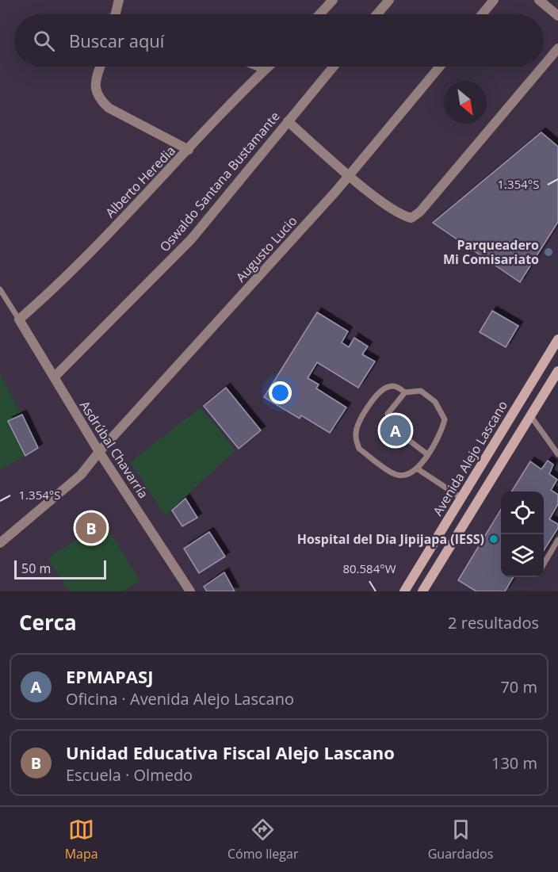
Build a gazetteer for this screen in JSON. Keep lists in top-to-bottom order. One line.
{"streets":{"main road":["Avenida Alejo Lascano"],"street":["Alberto Heredia","Oswaldo Santana Bustamante","Augusto Lucio","Asdrúbal Chavarría"]},"crossings":[["Alberto Heredia","Asdrúbal Chavarría"],["Oswaldo Santana Bustamante","Asdrúbal Chavarría"],["Augusto Lucio","Asdrúbal Chavarría"]],"places":["Parqueadero Mi Comisariato","Hospital del Dia Jipijapa (IESS)"],"scale_bar":"50 m","north":"bottom right","page":{"search":"Buscar aquí","pins":["A","B"],"scale":"50 m","heading":["Cerca","2 resultados"],"list":[{"mark":"A","name":"EPMAPASJ","note":"Oficina · Avenida Alejo Lascano","value":"70 m"},{"mark":"B","name":"Unidad Educativa Fiscal Alejo Lascano","note":"Escuela · Olmedo","value":"130 m"}],"nav":["Mapa","Cómo llegar","Guardados"]},"coordinates":["1.354°S","80.584°W"]}
